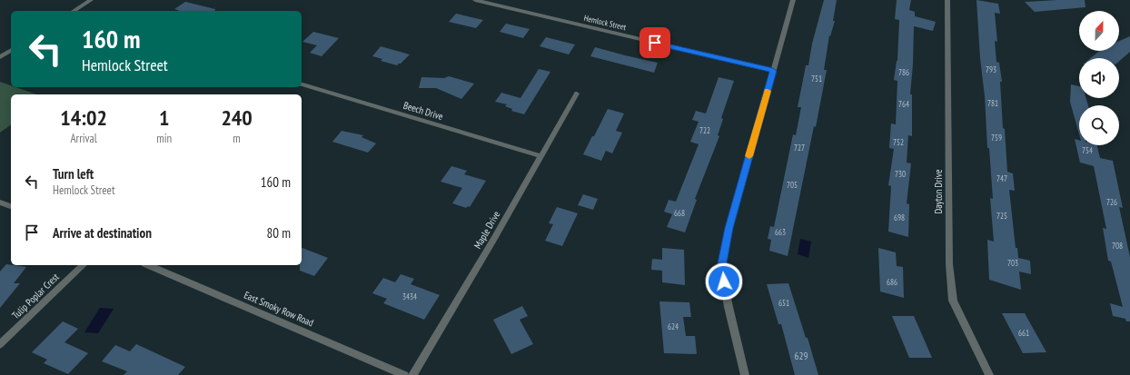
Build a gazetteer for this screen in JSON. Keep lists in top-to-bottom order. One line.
{"streets":{"street":["Hemlock Street","Beech Drive","Dayton Drive","Maple Drive","Tulip Poplar Crest","East Smoky Row Road"]},"crossings":[["Beech Drive","Maple Drive"]],"house_numbers":["793","786","751","781","764","722","759","752","727","754","730","747","705","726","668","725","698","663","708","703","686","3434","651","624","661","629"],"north":"top","page":{"turn":["160 m","Hemlock Street"],"eta":["14:02","Arrival","1","min","240","m"],"list":[{"name":"Turn left","note":"Hemlock Street","value":"160 m"},{"name":"Arrive at destination","value":"80 m"}]}}
